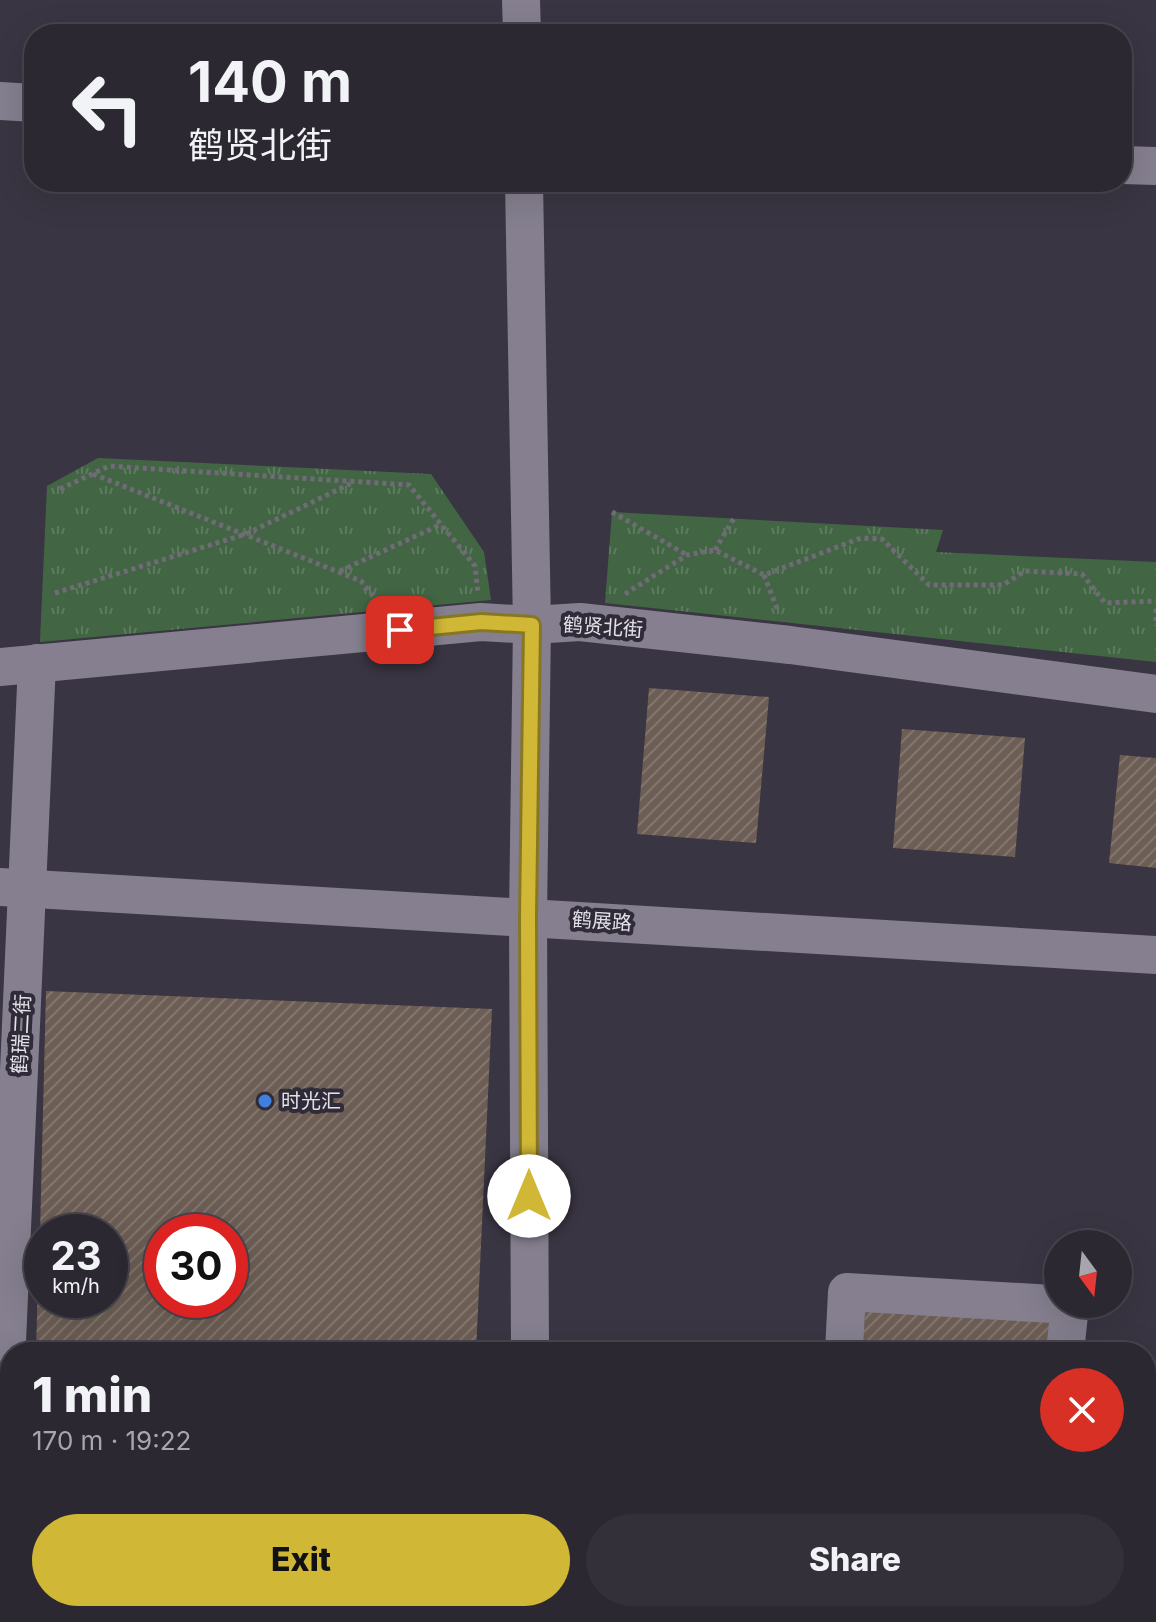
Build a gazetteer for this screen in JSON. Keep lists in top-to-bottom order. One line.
{"streets":{"street":["鹤贤北街","鹤展路","鹤瑞二街"]},"crossings":[["鹤贤北街","鹤瑞二街"],["鹤展路","鹤瑞二街"]],"places":["时光汇"],"north":"bottom","page":{"turn":["140 m","鹤贤北街"],"speed":"23 km/h","limit":"30","heading":["1 min","170 m · 19:22"],"buttons":["Exit","Share"]}}
